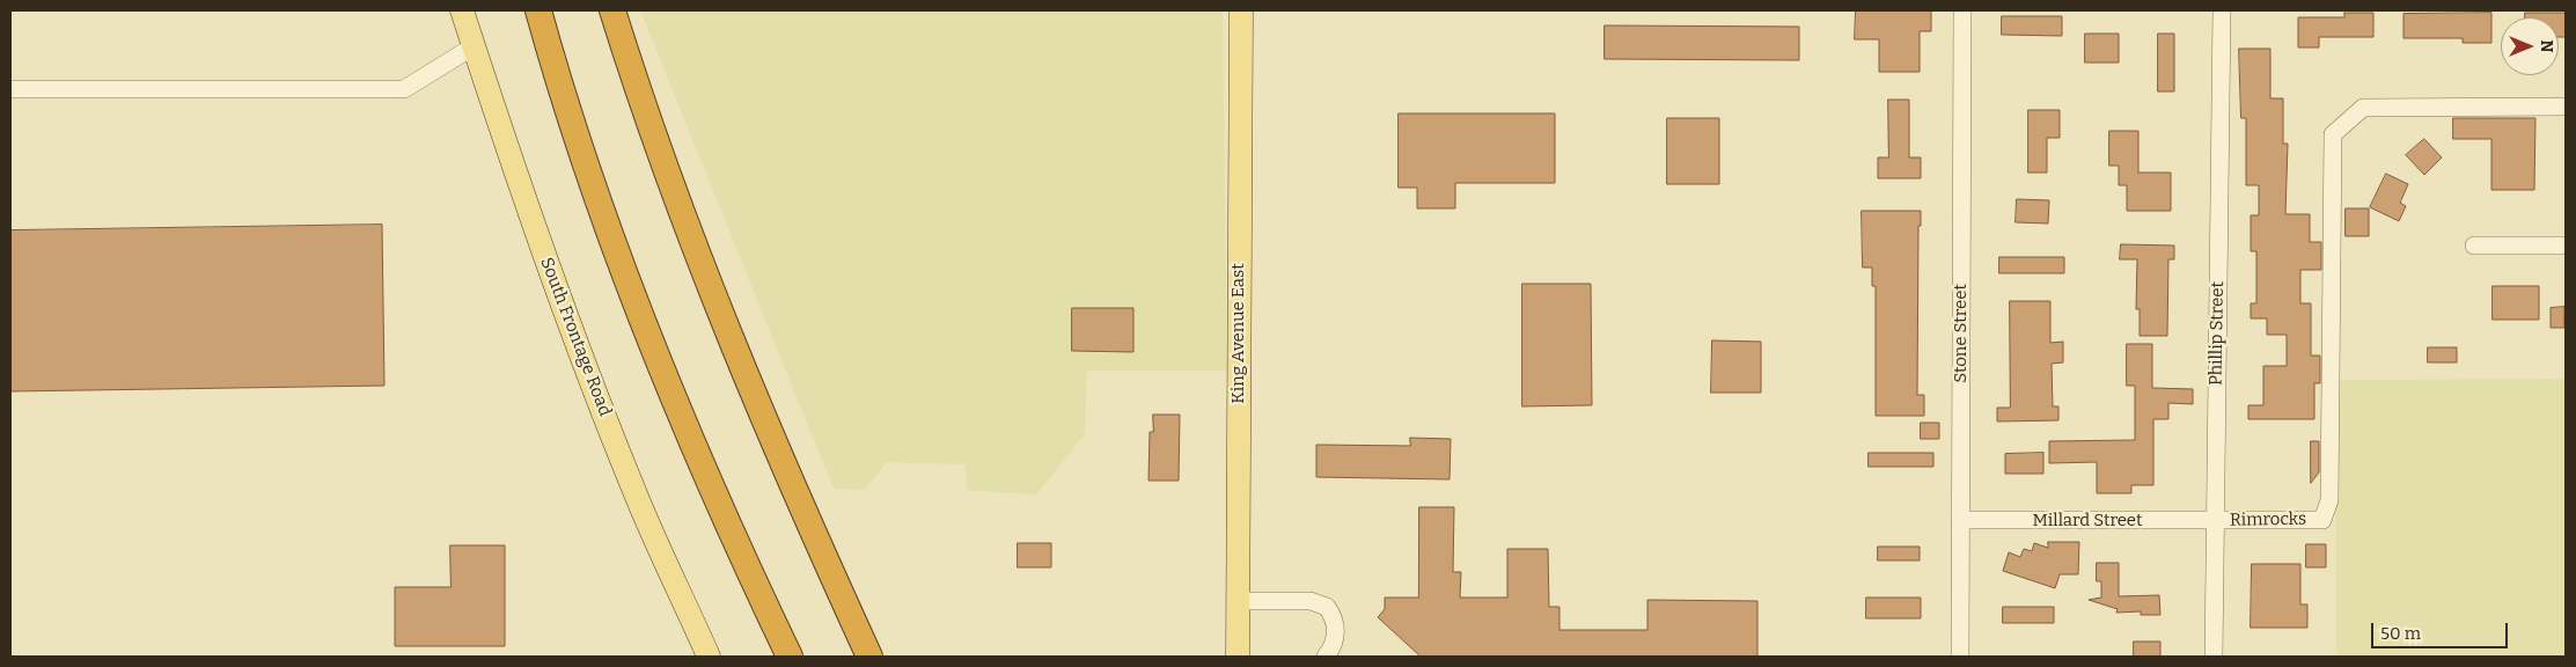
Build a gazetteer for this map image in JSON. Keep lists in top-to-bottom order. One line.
{"streets":{"main road":["King Avenue East","South Frontage Road"],"street":["Stone Street","Phillip Street","Rimrocks","Millard Street"]},"crossings":[["Stone Street","Millard Street"],["Phillip Street","Rimrocks"],["Phillip Street","Millard Street"],["Rimrocks","Millard Street"]],"scale_bar":"50 m","north":"right"}
